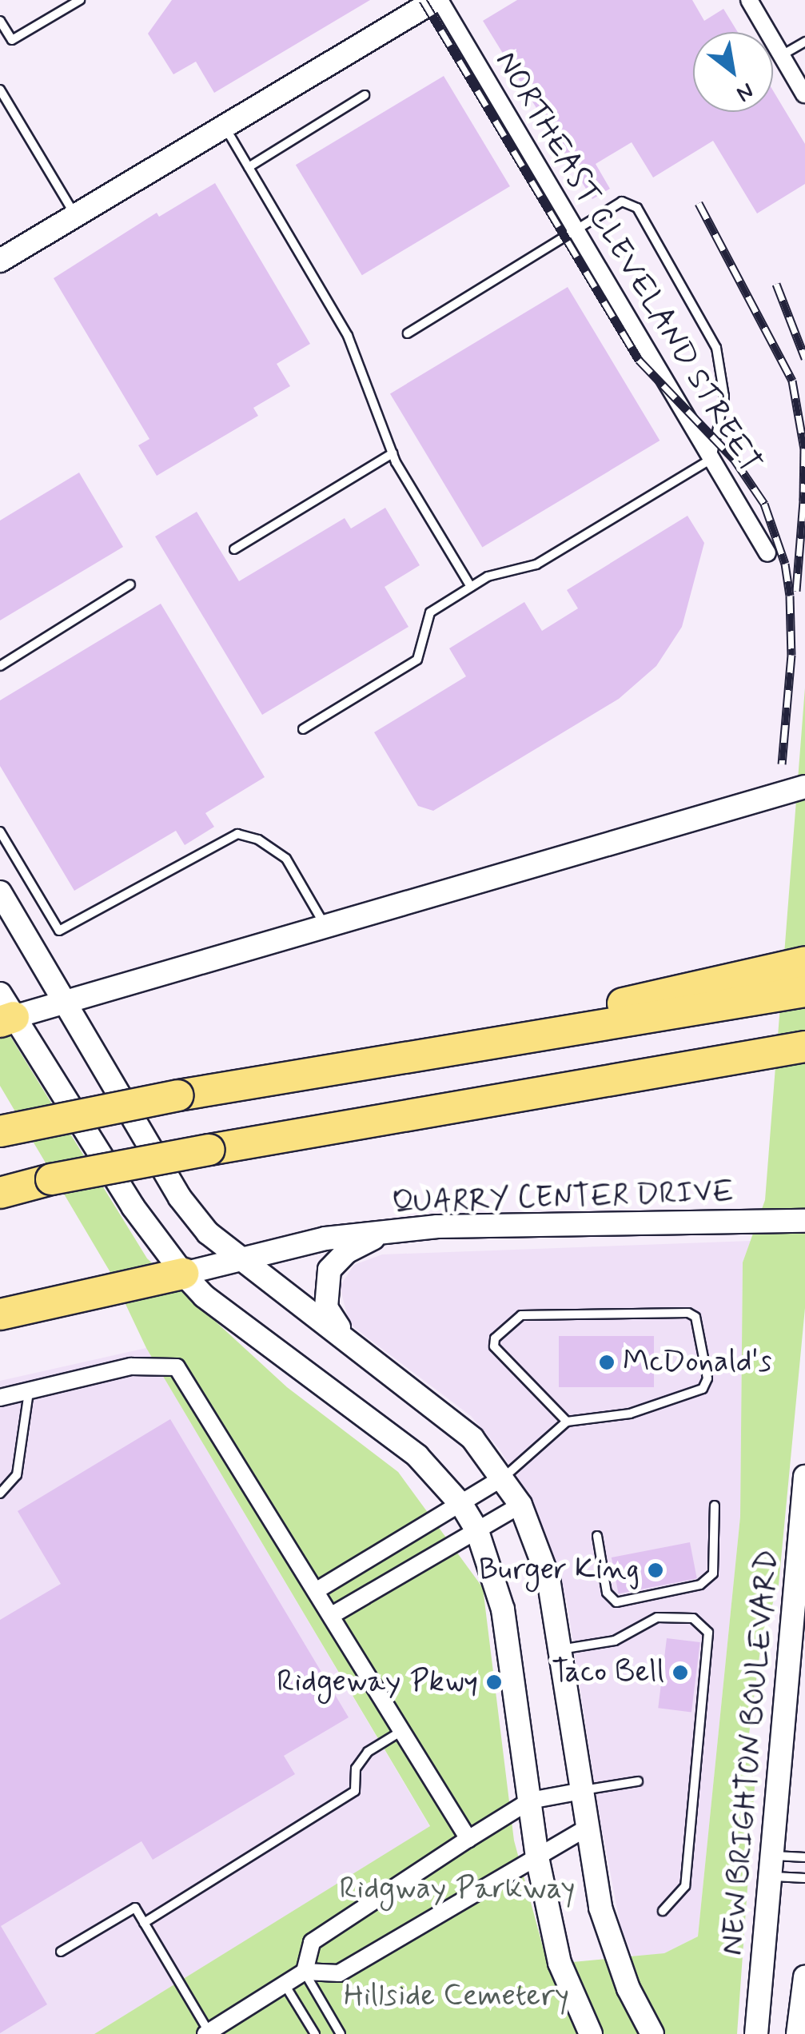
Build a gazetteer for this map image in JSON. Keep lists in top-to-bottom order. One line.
{"streets":{"main road":["QUARRY CENTER DRIVE","NEW BRIGHTON BOULEVARD"],"street":["NORTHEAST CLEVELAND STREET"]},"parks":["Ridgway Parkway","Hillside Cemetery"],"places":["McDonald's","Burger King","Taco Bell","Ridgeway Pkwy"],"north":"bottom right"}
